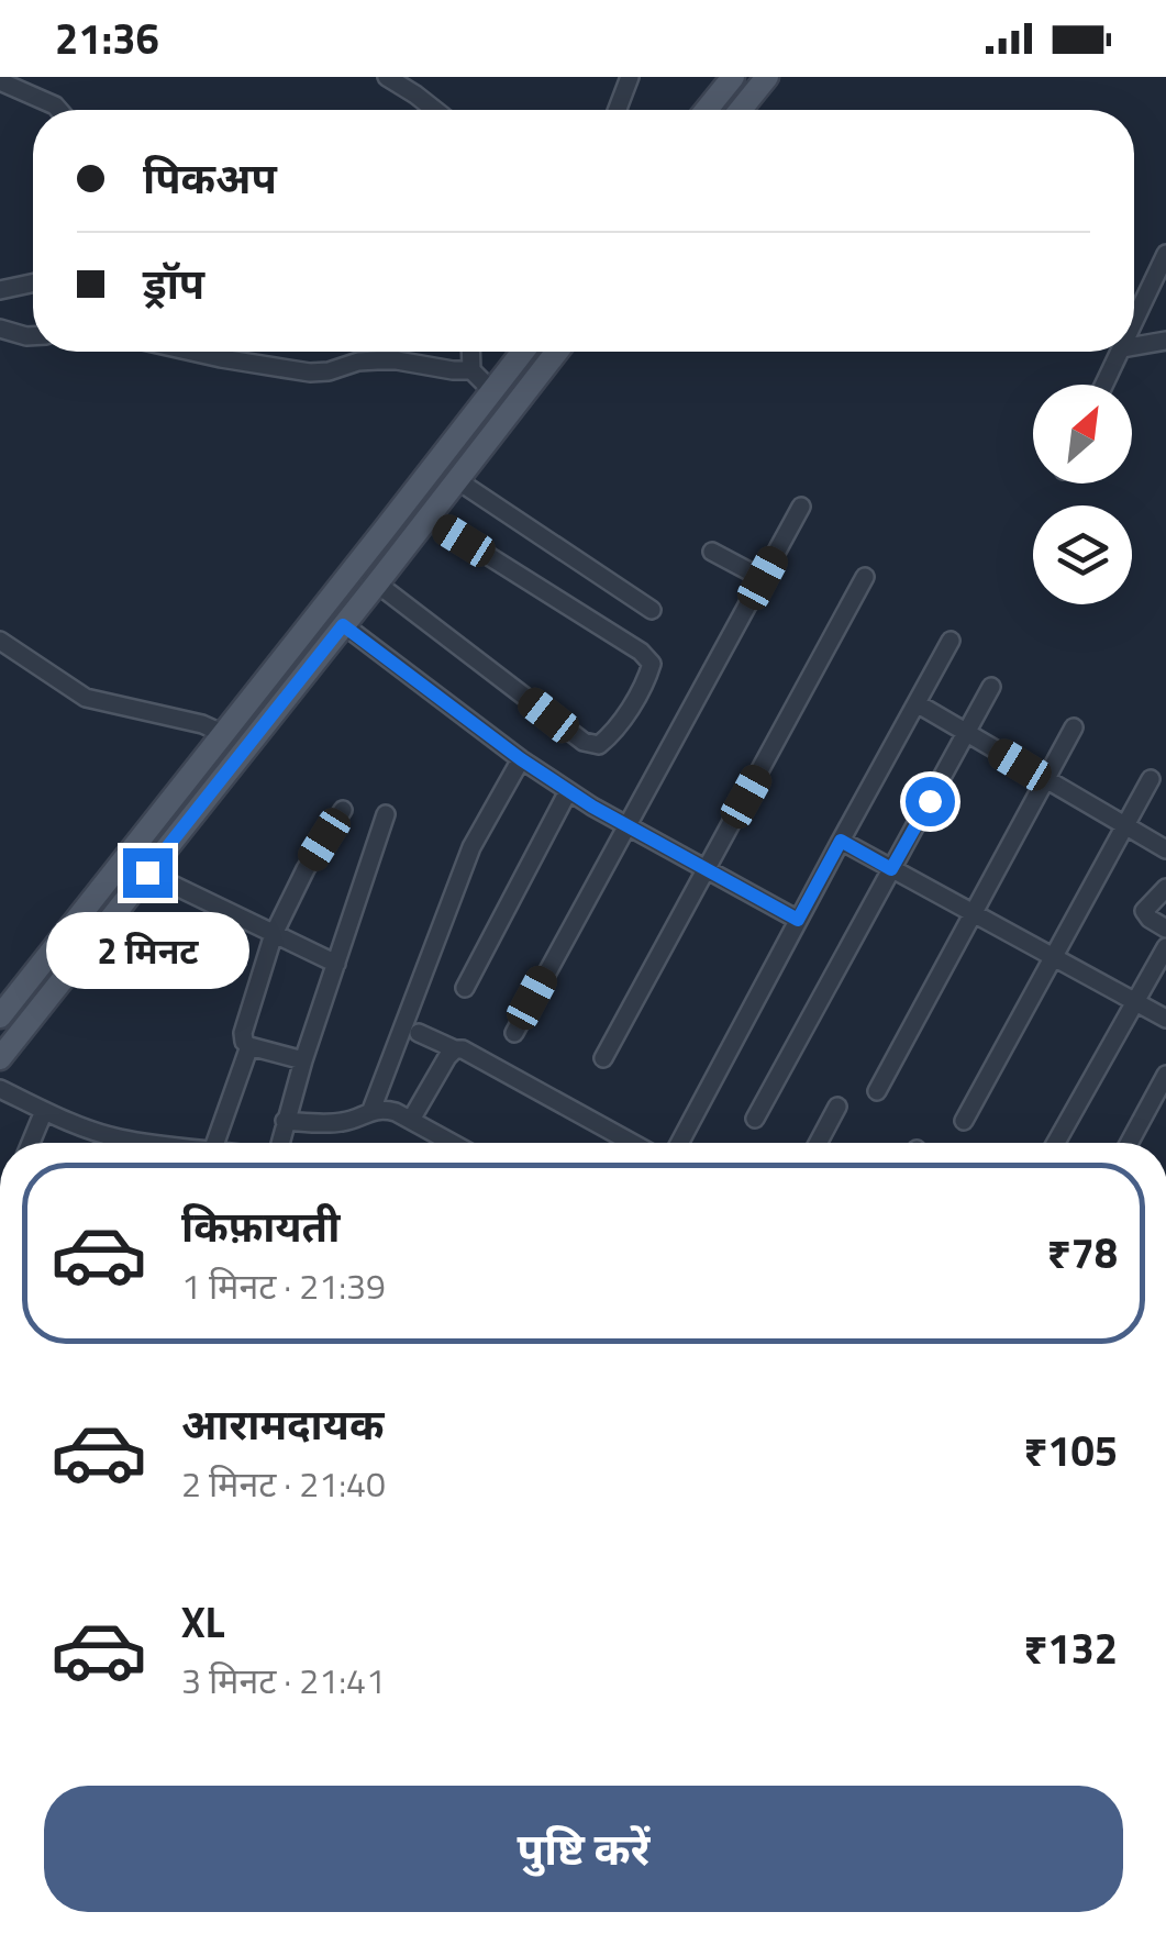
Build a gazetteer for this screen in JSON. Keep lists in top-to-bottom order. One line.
{"north":"top right","page":{"status":"21:36","banner":["पिकअप","ड्रॉप"],"bubble":"2 मिनट","list":[{"name":"किफ़ायती","note":"1 मिनट · 21:39","value":"₹78"},{"name":"आरामदायक","note":"2 मिनट · 21:40","value":"₹105"},{"name":"XL","note":"3 मिनट · 21:41","value":"₹132"}],"buttons":"पुष्टि करें"}}
